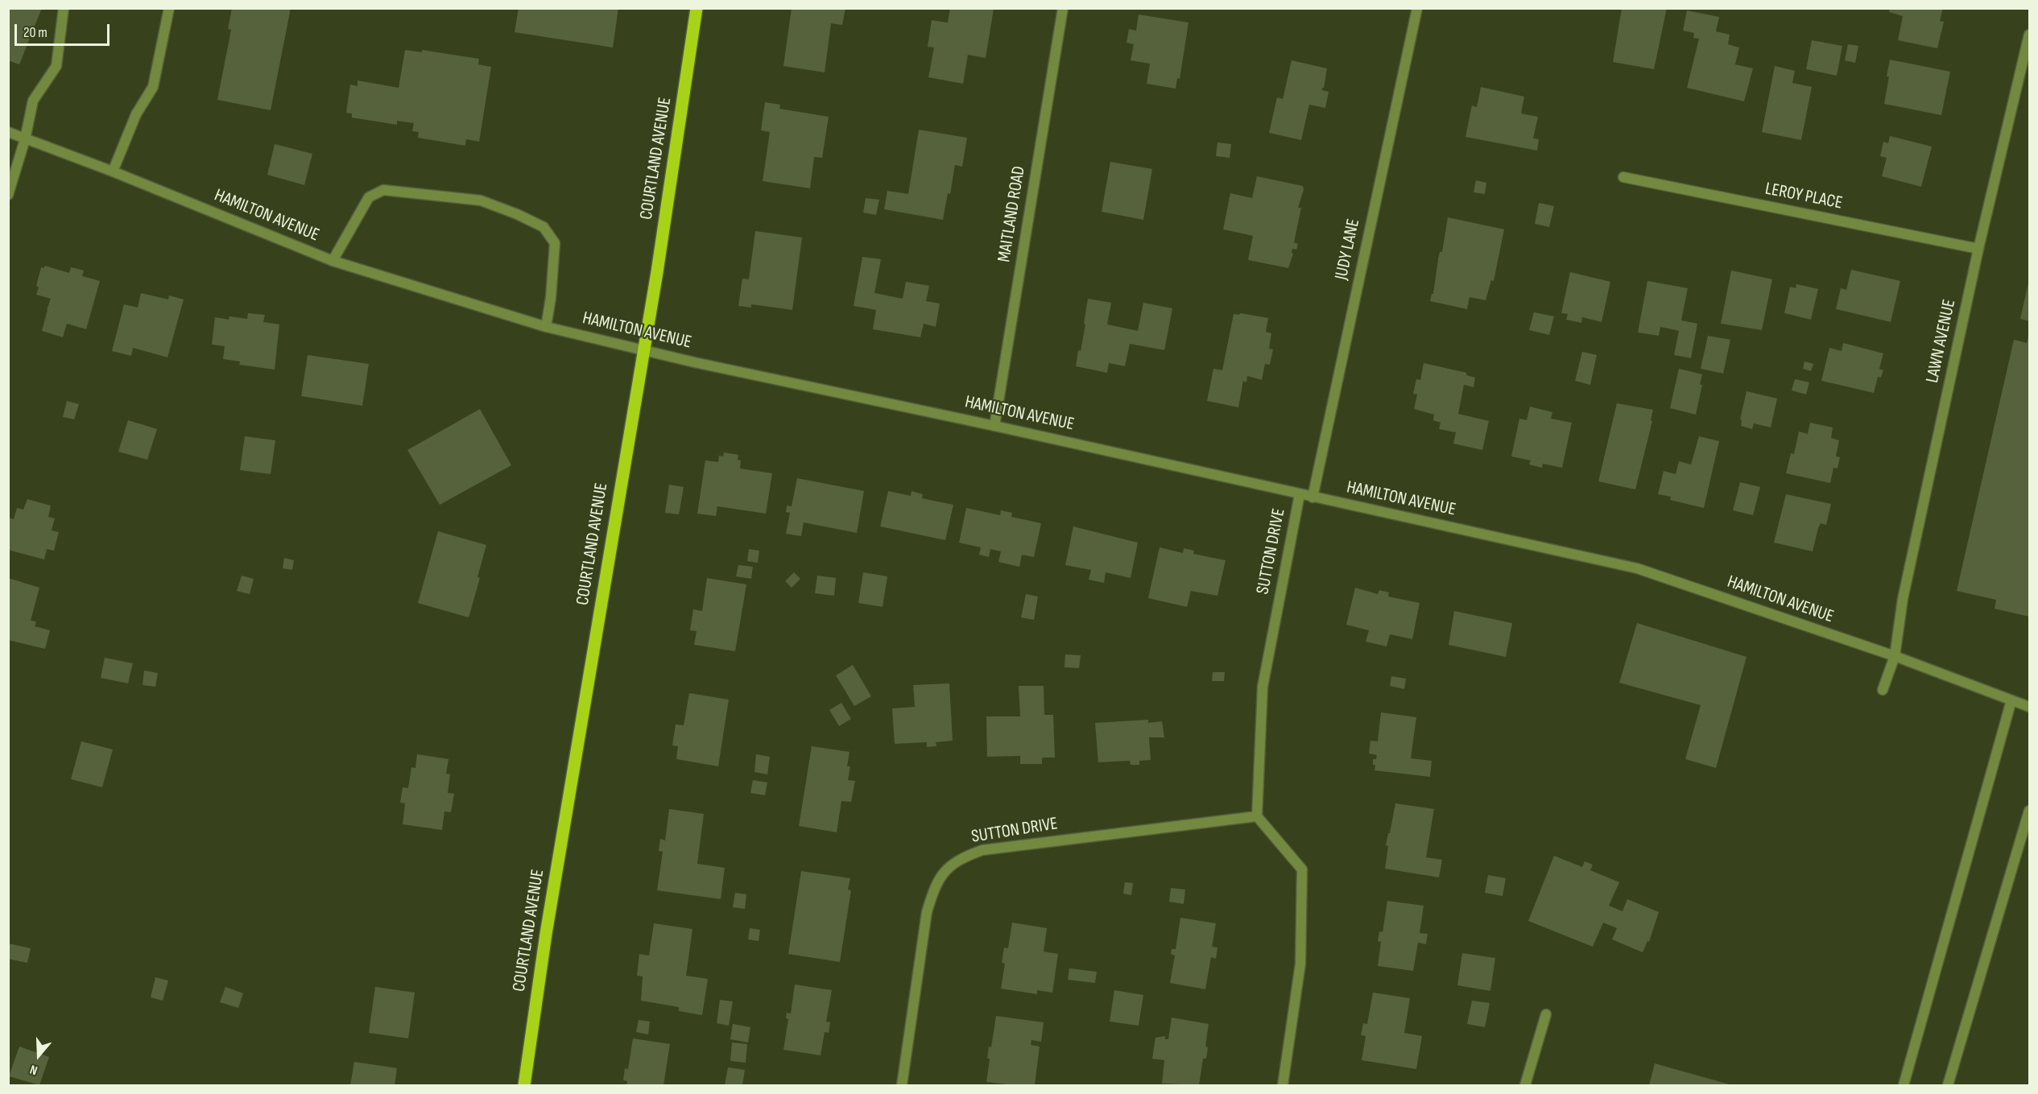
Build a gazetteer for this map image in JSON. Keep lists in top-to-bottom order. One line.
{"streets":{"main road":["COURTLAND AVENUE"],"street":["LEROY PLACE","MAITLAND ROAD","HAMILTON AVENUE","JUDY LANE","LAWN AVENUE","SUTTON DRIVE"]},"crossings":[["COURTLAND AVENUE","HAMILTON AVENUE"],["LEROY PLACE","LAWN AVENUE"],["MAITLAND ROAD","HAMILTON AVENUE"],["HAMILTON AVENUE","JUDY LANE"],["HAMILTON AVENUE","LAWN AVENUE"],["HAMILTON AVENUE","SUTTON DRIVE"]],"scale_bar":"20 m","north":"bottom"}
